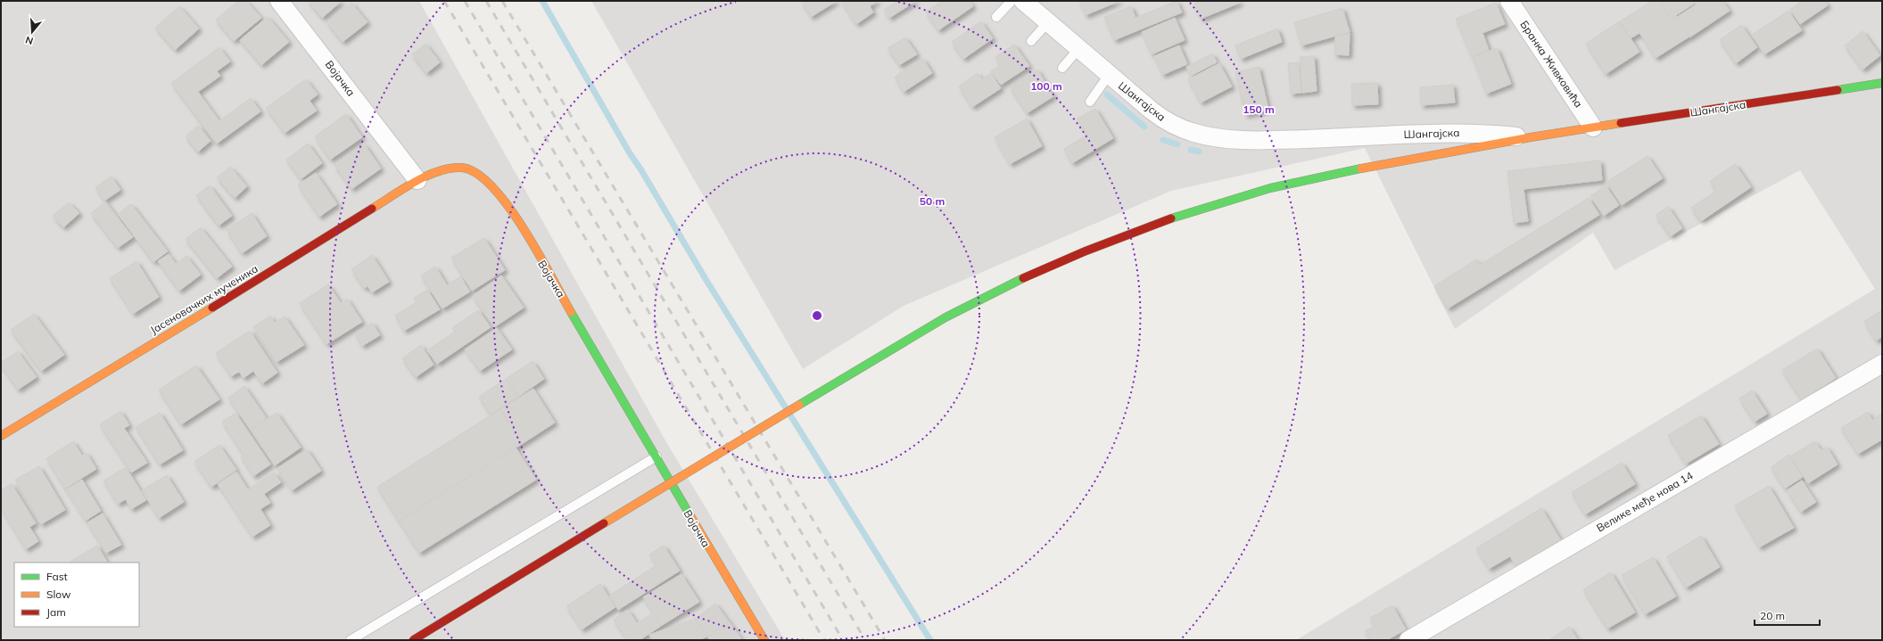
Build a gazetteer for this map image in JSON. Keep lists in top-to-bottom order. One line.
{"streets":{"main road":["Војачка","Шангајска","Јасеновачких мученика"],"street":["Бранка Живковића","Велике међе нова 14"]},"crossings":[["Бранка Живковића","Шангајска"],["Војачка","Јасеновачких мученика"]],"legend":["Fast","Slow","Jam"],"scale_bar":"20 m","north":"bottom","rings":["100 m","150 m","50 m"]}
